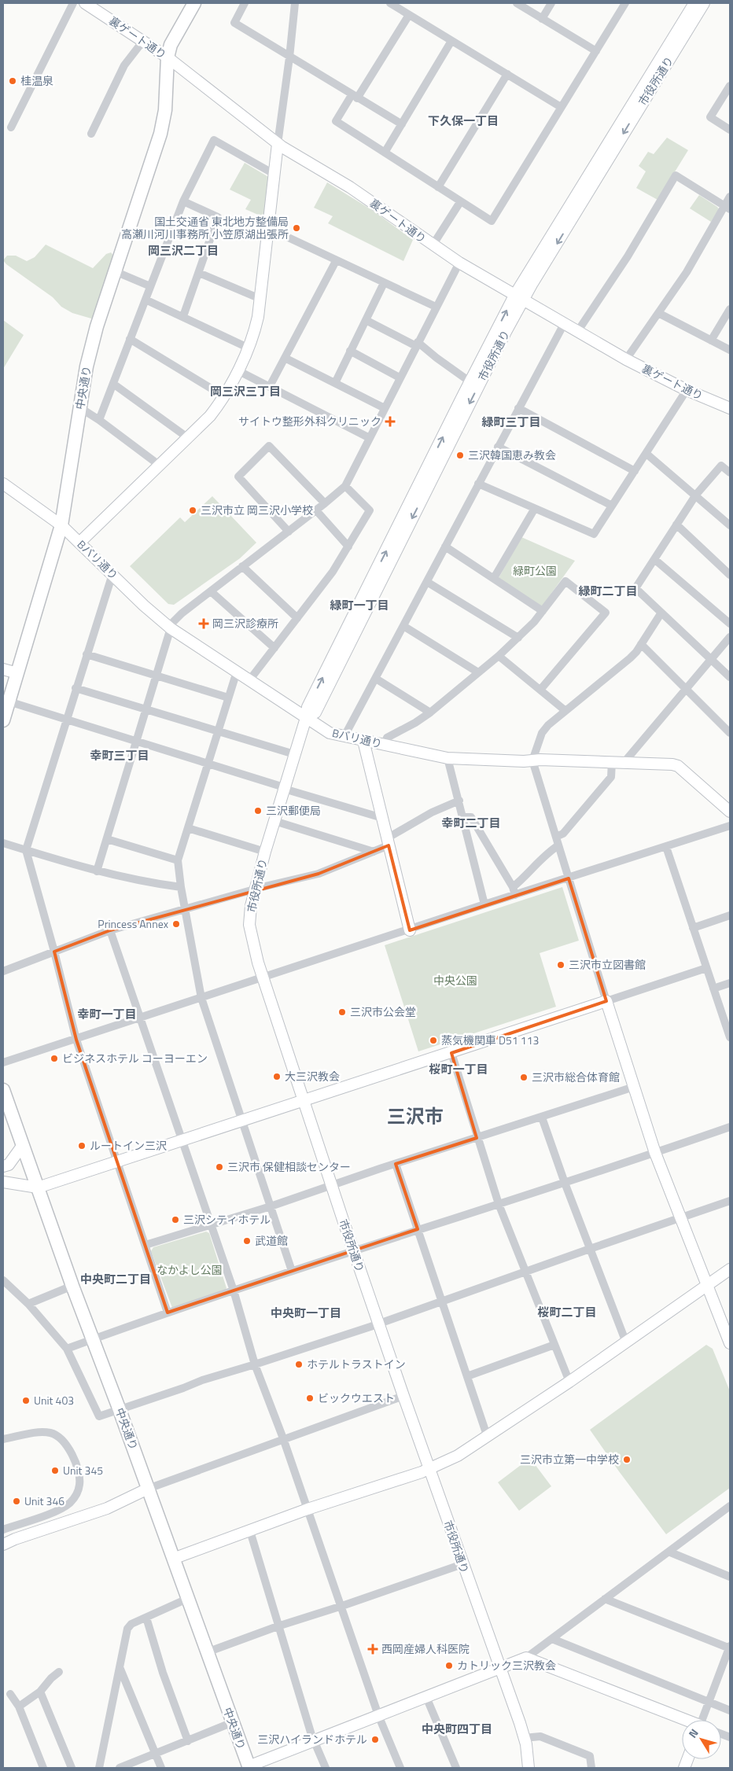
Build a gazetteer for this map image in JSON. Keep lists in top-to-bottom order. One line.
{"streets":{"main road":["中央通り"],"street":["裏ゲート通り","市役所通り","Bバリ通り"]},"crossings":[["裏ゲート通り","市役所通り"],["裏ゲート通り","中央通り"],["市役所通り","Bバリ通り"],["中央通り","Bバリ通り"]],"districts":["下久保一丁目","岡三沢二丁目","岡三沢三丁目","緑町三丁目","緑町二丁目","緑町一丁目","幸町三丁目","幸町二丁目","幸町一丁目","桜町一丁目","三沢市","中央町二丁目","桜町二丁目","中央町一丁目","中央町四丁目"],"parks":["緑町公園","中央公園","なかよし公園"],"places":{"other":["桂温泉","国土交通省 東北地方整備局 高瀬川河川事務所 小笠原湖出張所","三沢韓国恵み教会","三沢市立 岡三沢小学校","三沢郵便局","Princess Annex","三沢市立図書館","三沢市公会堂","蒸気機関車 D51 113","ビジネスホテル コーヨーエン","大三沢教会","三沢市総合体育館","ルートイン三沢","三沢市 保健相談センター","三沢シティホテル","武道館","ホテルトラストイン","ビックウエスト","Unit 403","三沢市立第一中学校","Unit 345","Unit 346","カトリック三沢教会","三沢ハイランドホテル"],"health":["サイトウ整形外科クリニック","岡三沢診療所","西岡産婦人科医院"]},"north":"top left"}
